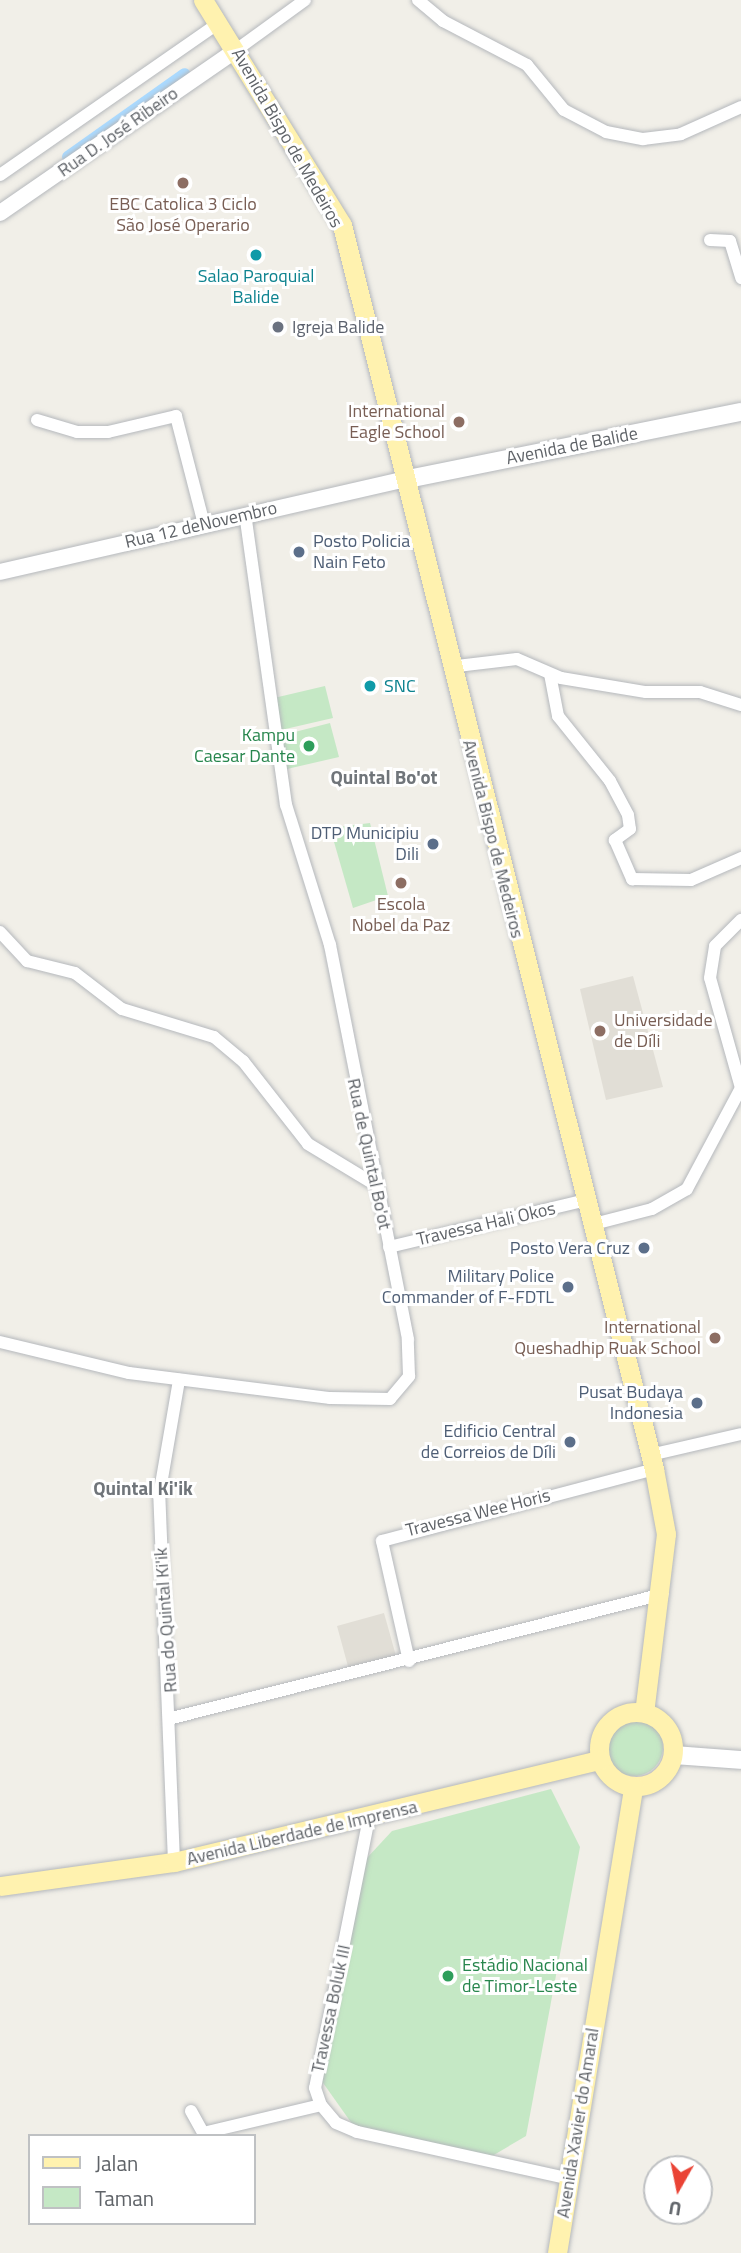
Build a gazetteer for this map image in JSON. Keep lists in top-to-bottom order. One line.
{"streets":{"main road":["Avenida Bispo de Medeiros","Avenida de Balide","Avenida Liberdade de Imprensa","Avenida Xavier do Amaral"],"street":["Rua D. José Ribeiro","Rua 12 deNovembro","Rua de Quintal Bo'ot","Travessa Hali Okos","Travessa Wee Horis","Rua do Quintal Ki'ik","Travessa Boluk III"]},"crossings":[["Rua D. José Ribeiro","Avenida Bispo de Medeiros"],["Avenida Bispo de Medeiros","Avenida de Balide"],["Avenida Bispo de Medeiros","Rua 12 deNovembro"],["Avenida Bispo de Medeiros","Travessa Hali Okos"],["Avenida Bispo de Medeiros","Travessa Wee Horis"],["Avenida Bispo de Medeiros","Avenida Liberdade de Imprensa"],["Avenida Bispo de Medeiros","Avenida Xavier do Amaral"],["Avenida de Balide","Rua 12 deNovembro"],["Rua 12 deNovembro","Rua de Quintal Bo'ot"],["Rua de Quintal Bo'ot","Travessa Hali Okos"],["Rua de Quintal Bo'ot","Rua do Quintal Ki'ik"],["Rua do Quintal Ki'ik","Avenida Liberdade de Imprensa"],["Avenida Liberdade de Imprensa","Travessa Boluk III"],["Avenida Liberdade de Imprensa","Avenida Xavier do Amaral"]],"districts":["Quintal Bo'ot","Quintal Ki'ik"],"places":["EBC Catolica 3 Ciclo São José Operario","Salao Paroquial Balide","Igreja Balide","International Eagle School","Posto Policia Nain Feto","SNC","Kampu Caesar Dante","DTP Municipiu Dili","Escola Nobel da Paz","Universidade de Díli","Posto Vera Cruz","Military Police Commander of F-FDTL","International Queshadhip Ruak School","Pusat Budaya Indonesia","Edificio Central de Correios de Díli","Estádio Nacional de Timor-Leste"],"legend":["Jalan","Taman"],"north":"bottom"}
